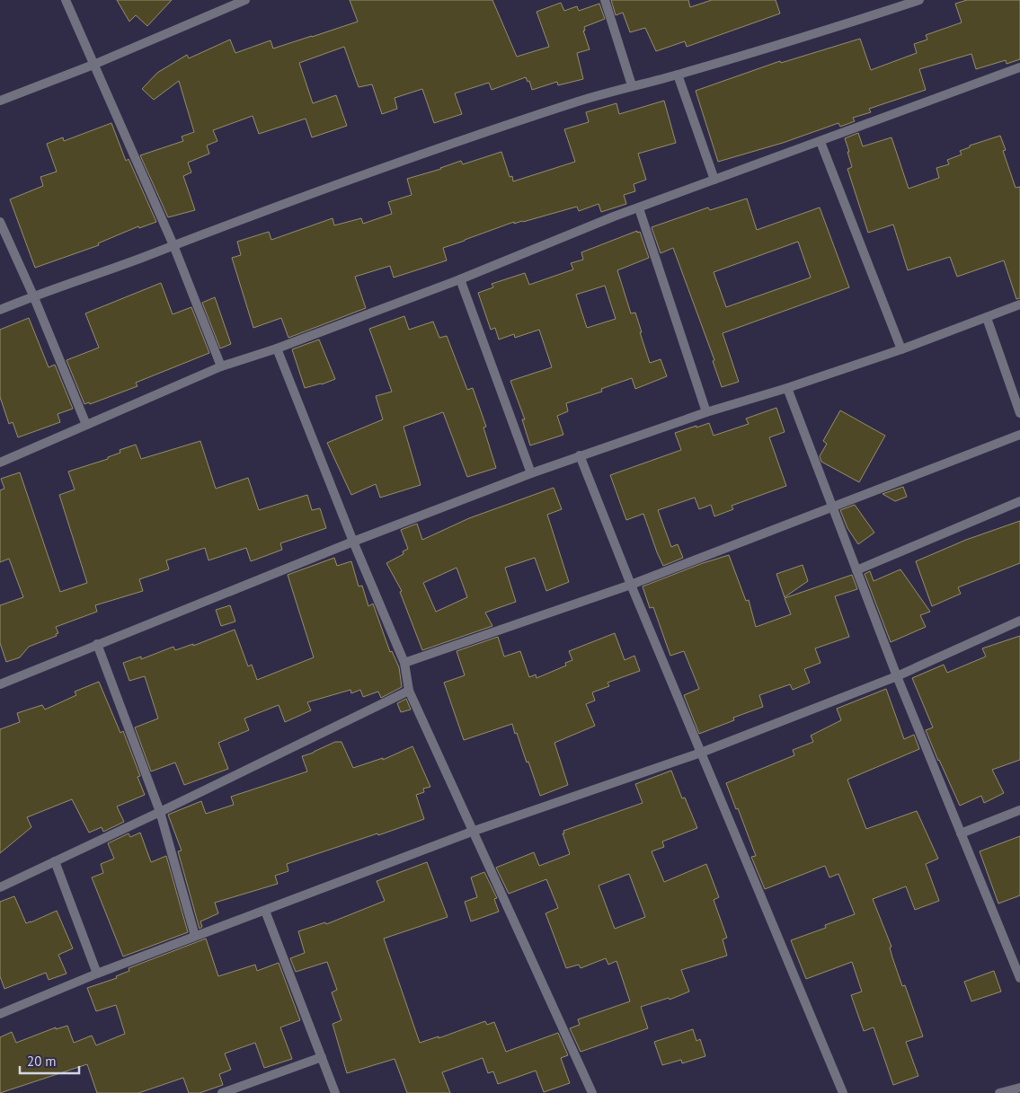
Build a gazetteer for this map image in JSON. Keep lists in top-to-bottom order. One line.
{"scale_bar":"20 m"}
